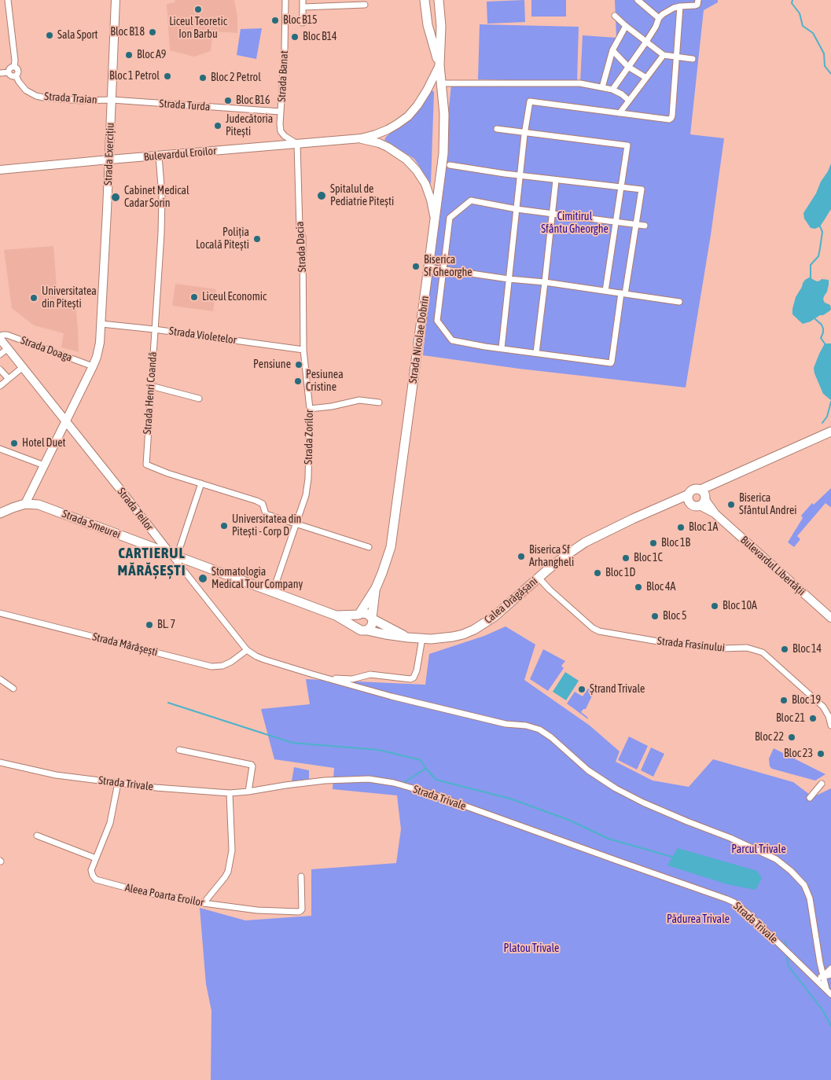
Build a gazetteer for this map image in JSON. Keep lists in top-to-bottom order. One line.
{"streets":{"main road":["Strada Nicolae Dobrin","Strada Smeurei","Calea Drăgășani"],"street":["Strada Banat","Strada Traian","Strada Turda","Strada Exercițiu","Bulevardul Eroilor","Strada Dacia","Strada Violetelor","Strada Doaga","Strada Henri Coandă","Strada Zorilor","Strada Teilor","Bulevardul Libertății","Strada Mărășești","Strada Frasinului","Strada Trivale","Aleea Poarta Eroilor"]},"crossings":[["Strada Banat","Strada Turda"],["Strada Banat","Bulevardul Eroilor"],["Strada Banat","Strada Dacia"],["Strada Traian","Strada Turda"],["Strada Traian","Strada Exercițiu"],["Strada Turda","Strada Exercițiu"],["Strada Exercițiu","Bulevardul Eroilor"],["Strada Exercițiu","Strada Violetelor"],["Strada Exercițiu","Strada Doaga"],["Strada Exercițiu","Strada Teilor"],["Strada Exercițiu","Strada Smeurei"],["Bulevardul Eroilor","Strada Dacia"],["Bulevardul Eroilor","Strada Nicolae Dobrin"],["Bulevardul Eroilor","Strada Henri Coandă"],["Strada Dacia","Strada Violetelor"],["Strada Dacia","Strada Zorilor"],["Strada Violetelor","Strada Henri Coandă"],["Strada Violetelor","Strada Zorilor"],["Strada Nicolae Dobrin","Strada Smeurei"],["Strada Nicolae Dobrin","Calea Drăgășani"],["Strada Doaga","Strada Teilor"],["Strada Henri Coandă","Strada Zorilor"],["Strada Zorilor","Strada Smeurei"],["Strada Teilor","Strada Smeurei"],["Strada Teilor","Strada Mărășești"],["Strada Teilor","Strada Trivale"],["Strada Smeurei","Calea Drăgășani"],["Bulevardul Libertății","Calea Drăgășani"],["Calea Drăgășani","Strada Frasinului"],["Strada Trivale","Aleea Poarta Eroilor"]],"districts":["CARTIERUL MĂRĂȘEȘTI"],"parks":["Cimitirul Sfântu Gheorghe","Parcul Trivale","Pădurea Trivale","Platou Trivale"],"places":["Liceul Teoretic Ion Barbu","Bloc B15","Bloc B18","Sala Sport","Bloc B14","Bloc A9","Bloc 1 Petrol","Bloc 2 Petrol","Bloc B16","Judecătoria Pitești","Spitalul de Pediatrie Pitești","Cabinet Medical Cadar Sorin","Poliția Locală Pitești","Biserica Sf Gheorghe","Liceul Economic","Universitatea din Pitești","Pensiune","Pesiunea Cristine","Hotel Duet","Biserica Sfântul Andrei","Universitatea din Pitești - Corp D","Bloc 1A","Bloc 1B","Biserica Sf Arhangheli","Bloc 1C","Bloc 1D","Stomatologia Medical Tour Company","Bloc 4A","Bloc 10A","Bloc 5","BL. 7","Bloc 14","Ștrand Trivale","Bloc 19","Bloc 21","Bloc 22","Bloc 23"]}
